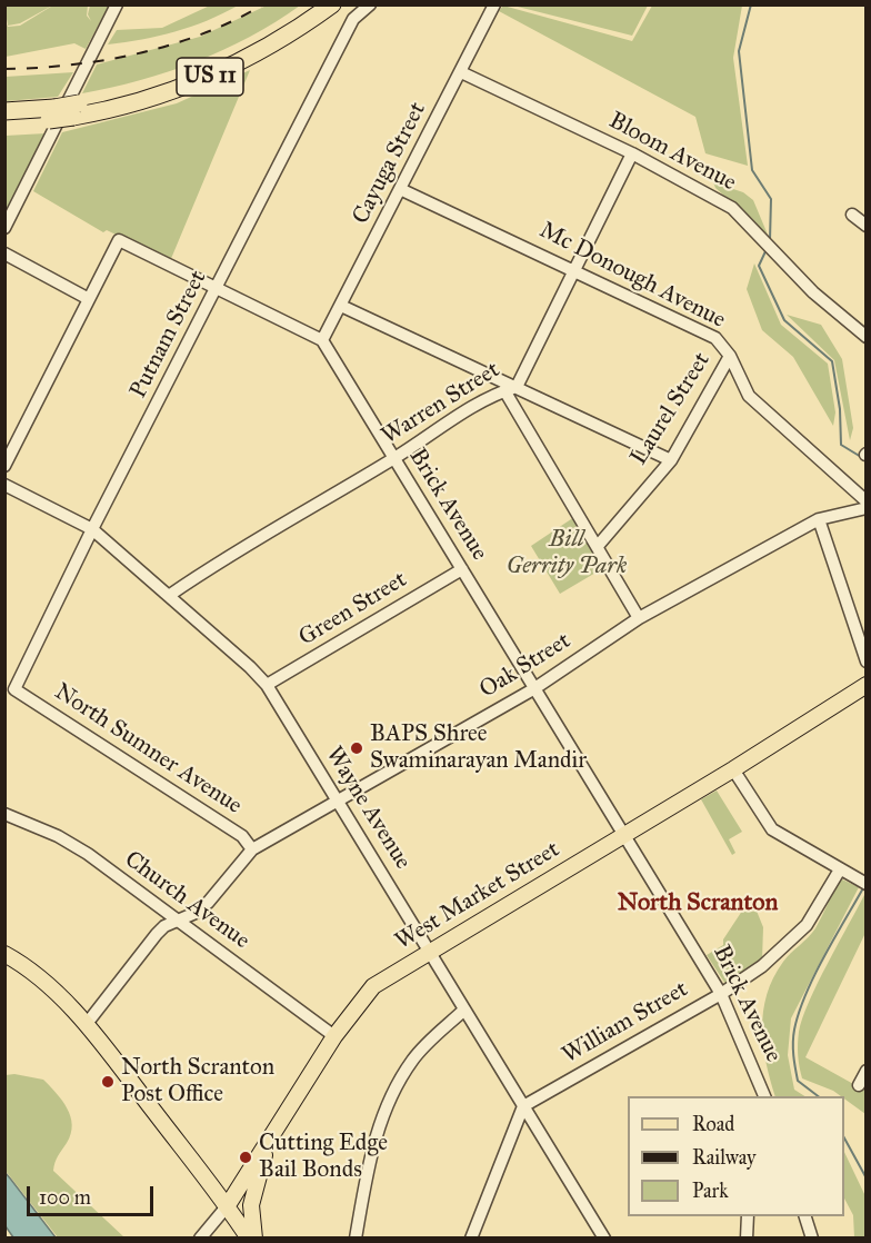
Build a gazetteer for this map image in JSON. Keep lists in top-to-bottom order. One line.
{"streets":{"highway":["US 11"],"main road":["West Market Street"],"street":["Bloom Avenue","Cayuga Street","Mc Donough Avenue","Putnam Street","Warren Street","Laurel Street","Brick Avenue","Green Street","Oak Street","North Sumner Avenue","Wayne Avenue","Church Avenue","William Street"]},"crossings":[["Bloom Avenue","Cayuga Street"],["Bloom Avenue","Warren Street"],["Cayuga Street","Mc Donough Avenue"],["Cayuga Street","Brick Avenue"],["Mc Donough Avenue","Warren Street"],["Mc Donough Avenue","Laurel Street"],["Putnam Street","North Sumner Avenue"],["Putnam Street","Wayne Avenue"],["Warren Street","Brick Avenue"],["Warren Street","Wayne Avenue"],["Brick Avenue","Green Street"],["Brick Avenue","Oak Street"],["Brick Avenue","West Market Street"],["Brick Avenue","William Street"],["Green Street","Wayne Avenue"],["Oak Street","North Sumner Avenue"],["Oak Street","Wayne Avenue"],["Oak Street","Church Avenue"],["Wayne Avenue","West Market Street"],["Wayne Avenue","William Street"],["West Market Street","Church Avenue"]],"districts":["North Scranton"],"parks":["Bill Gerrity Park"],"places":["BAPS Shree Swaminarayan Mandir","North Scranton Post Office","Cutting Edge Bail Bonds"],"legend":["Road","Railway","Park"],"scale_bar":"100 m"}
